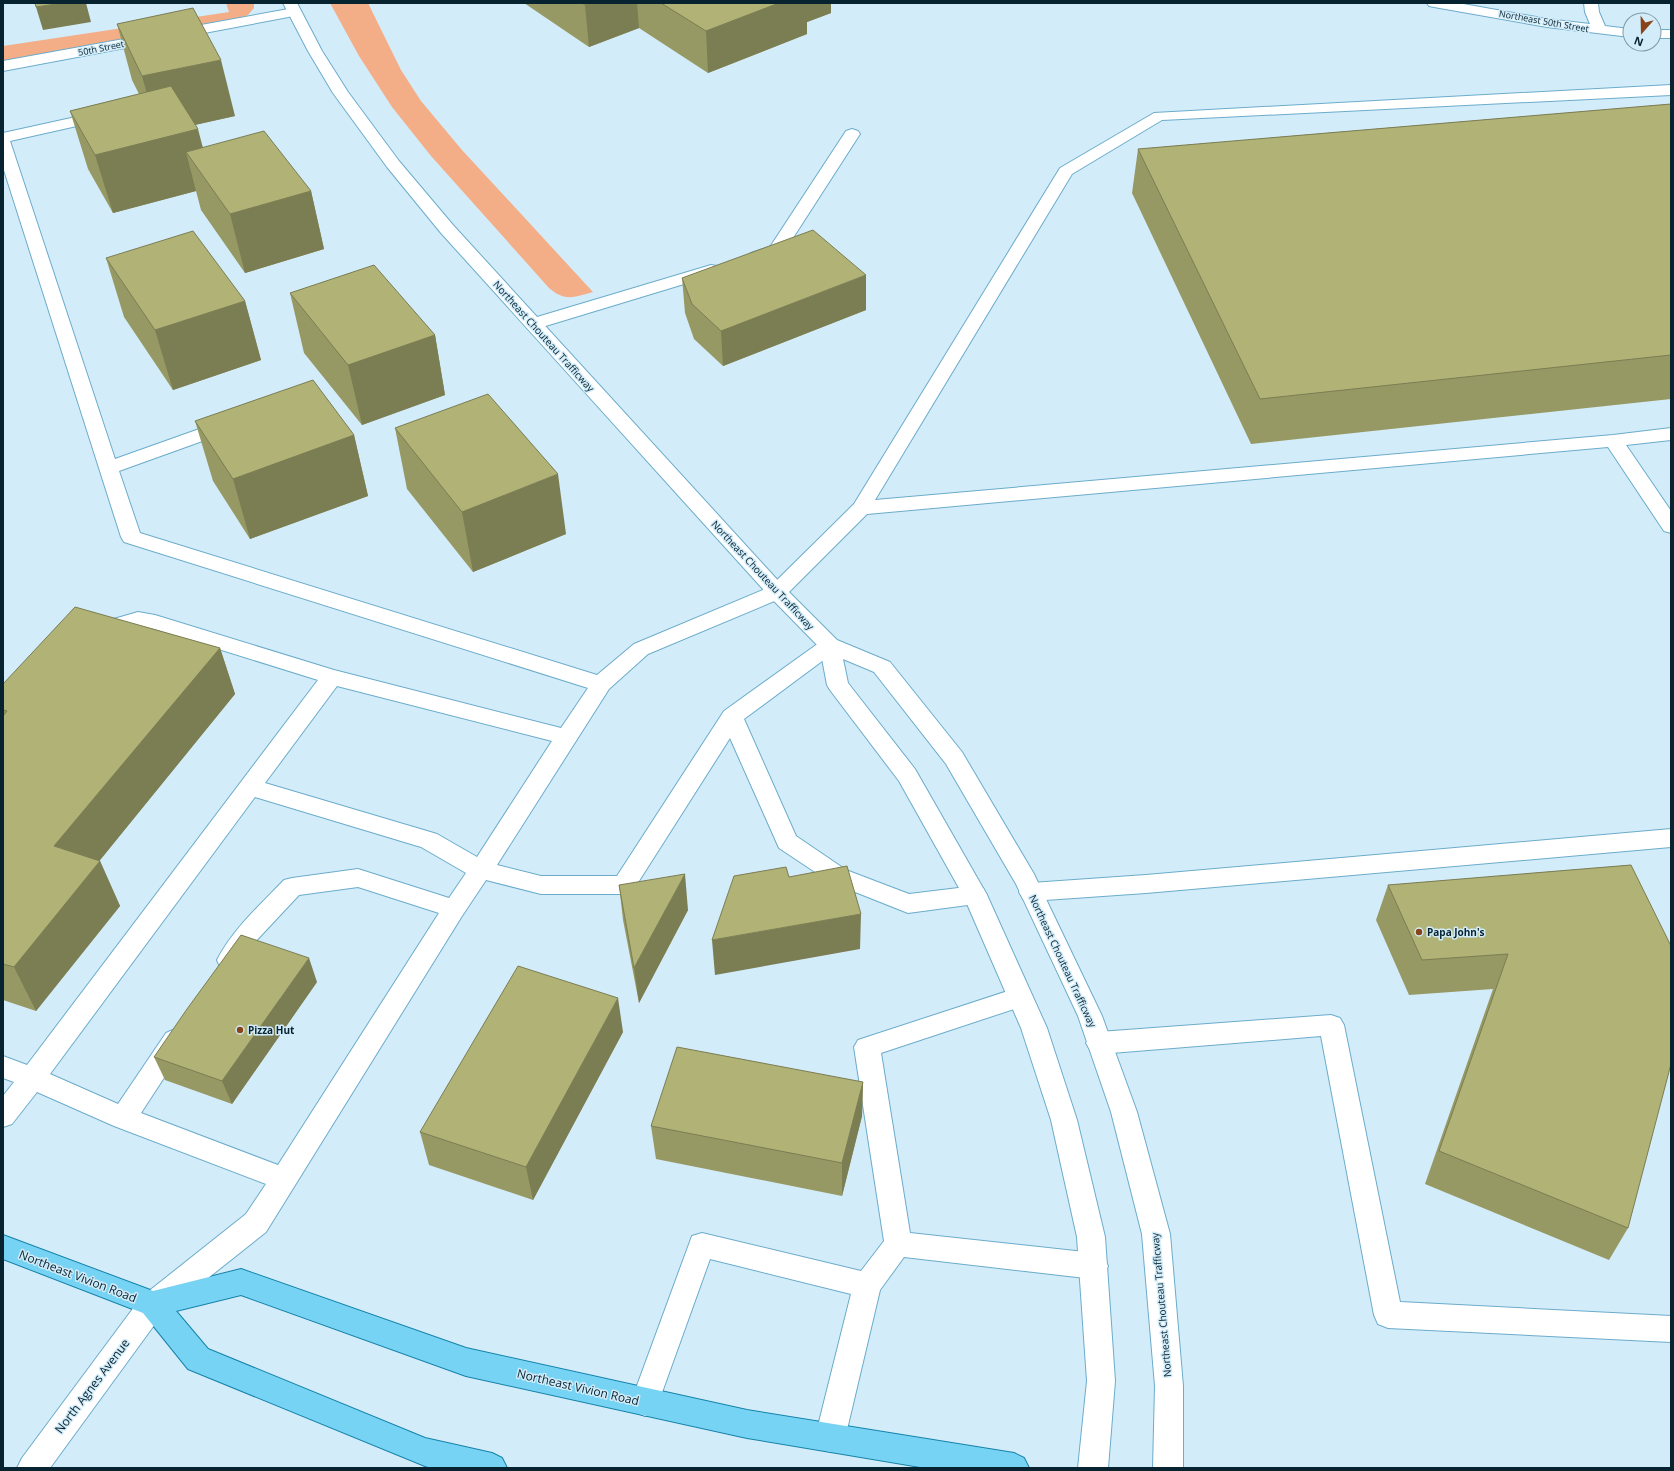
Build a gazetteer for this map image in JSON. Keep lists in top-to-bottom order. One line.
{"streets":{"main road":["Northeast 50th Street","50th Street","Northeast Chouteau Trafficway","Northeast Vivion Road","North Agnes Avenue"]},"crossings":[["50th Street","Northeast Chouteau Trafficway"],["Northeast Chouteau Trafficway","North Agnes Avenue"],["Northeast Vivion Road","North Agnes Avenue"]],"places":["Papa John's","Pizza Hut"],"north":"bottom"}
